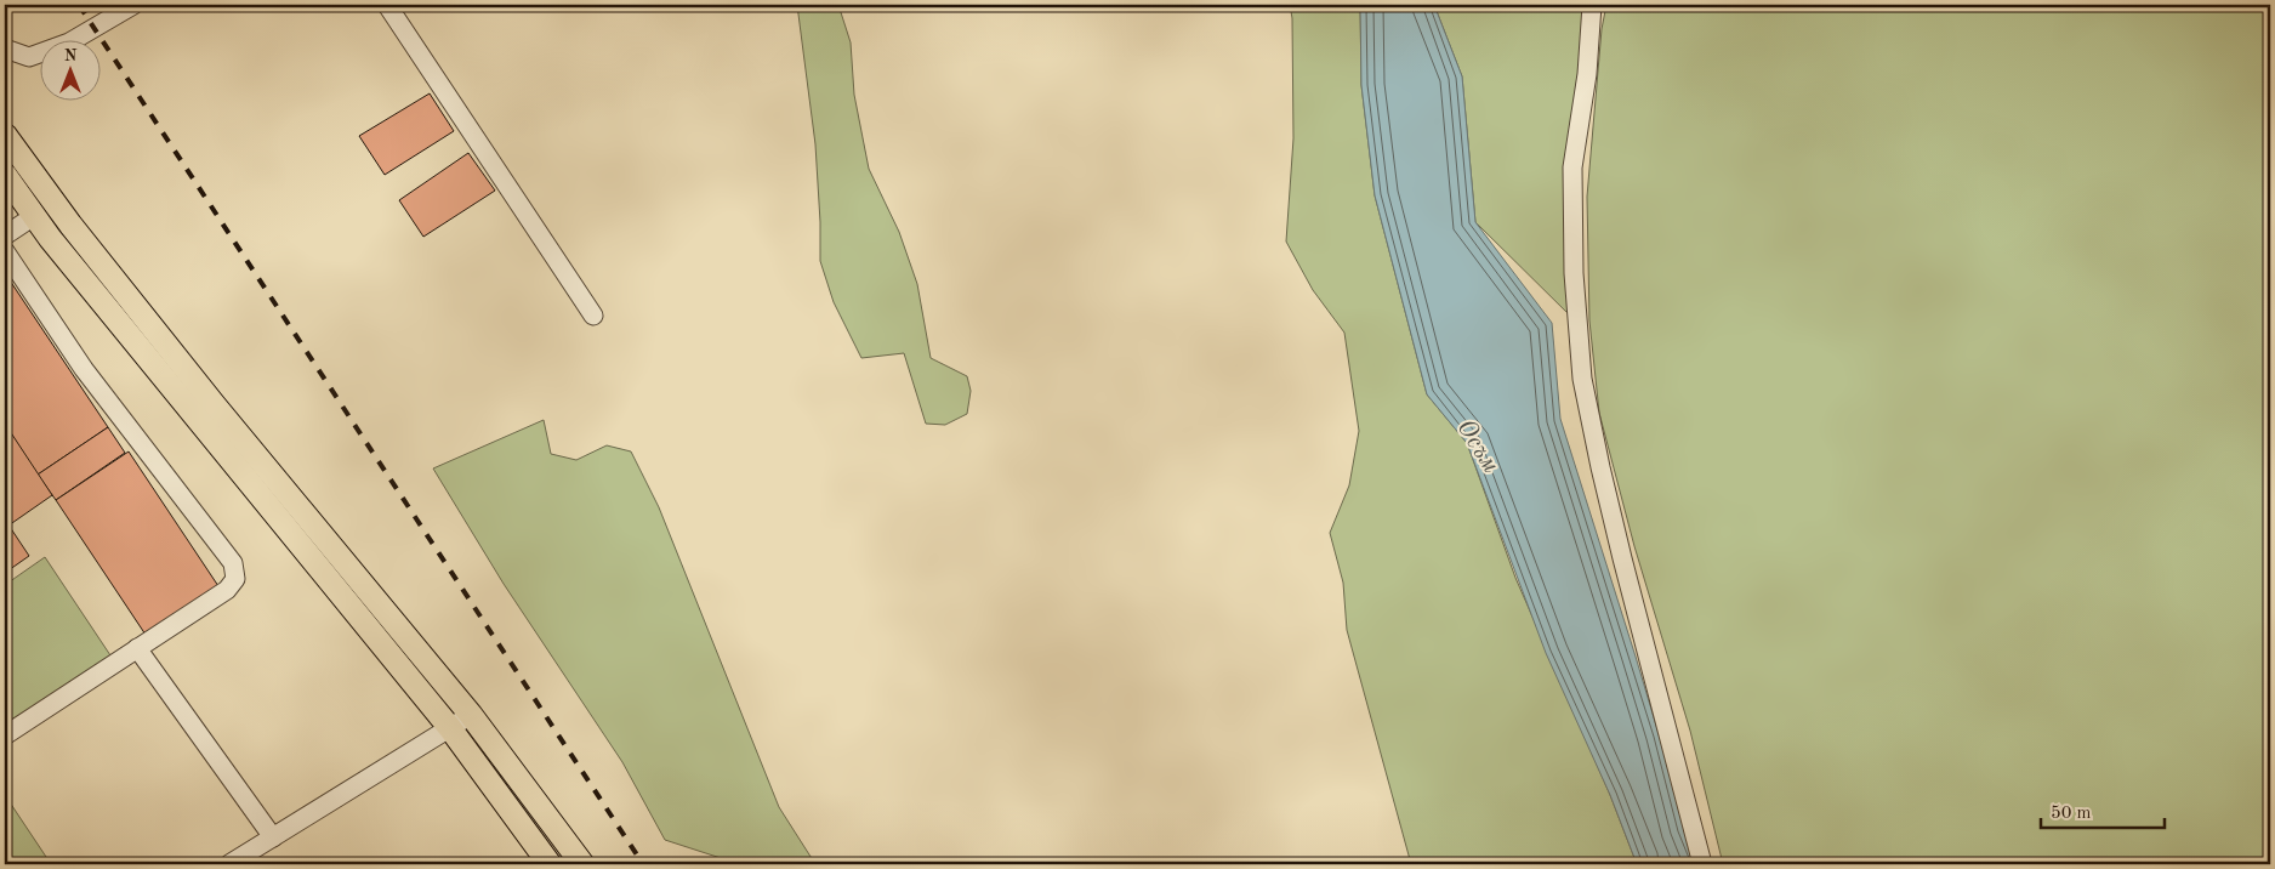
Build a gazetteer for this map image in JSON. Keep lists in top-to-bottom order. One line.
{"water":["Осъм"],"scale_bar":"50 m","north":"top"}
